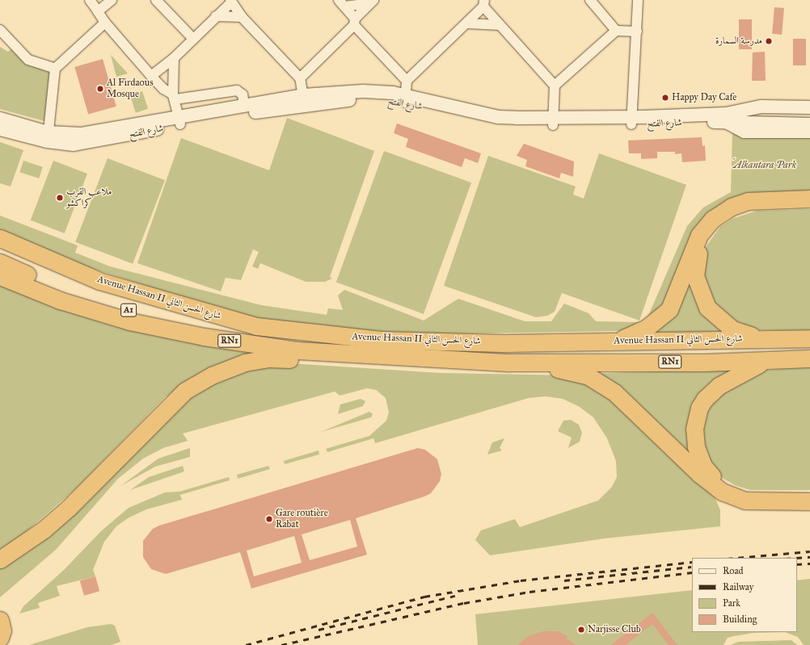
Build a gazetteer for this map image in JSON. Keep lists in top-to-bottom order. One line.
{"streets":{"highway":["Avenue Hassan II شارع الحسن الثاني","A1","RN1"],"street":["شارع الفتح"]},"crossings":[["Avenue Hassan II شارع الحسن الثاني","A1"],["Avenue Hassan II شارع الحسن الثاني","RN1"]],"parks":["َAlkantara Park"],"places":["مدرسة السمارة","Al Firdaous Mosque","Happy Day Cafe","ملاعب القرب كراكشو","Gare routière Rabat","Narjisse Club"],"legend":["Road","Railway","Park","Building"]}
